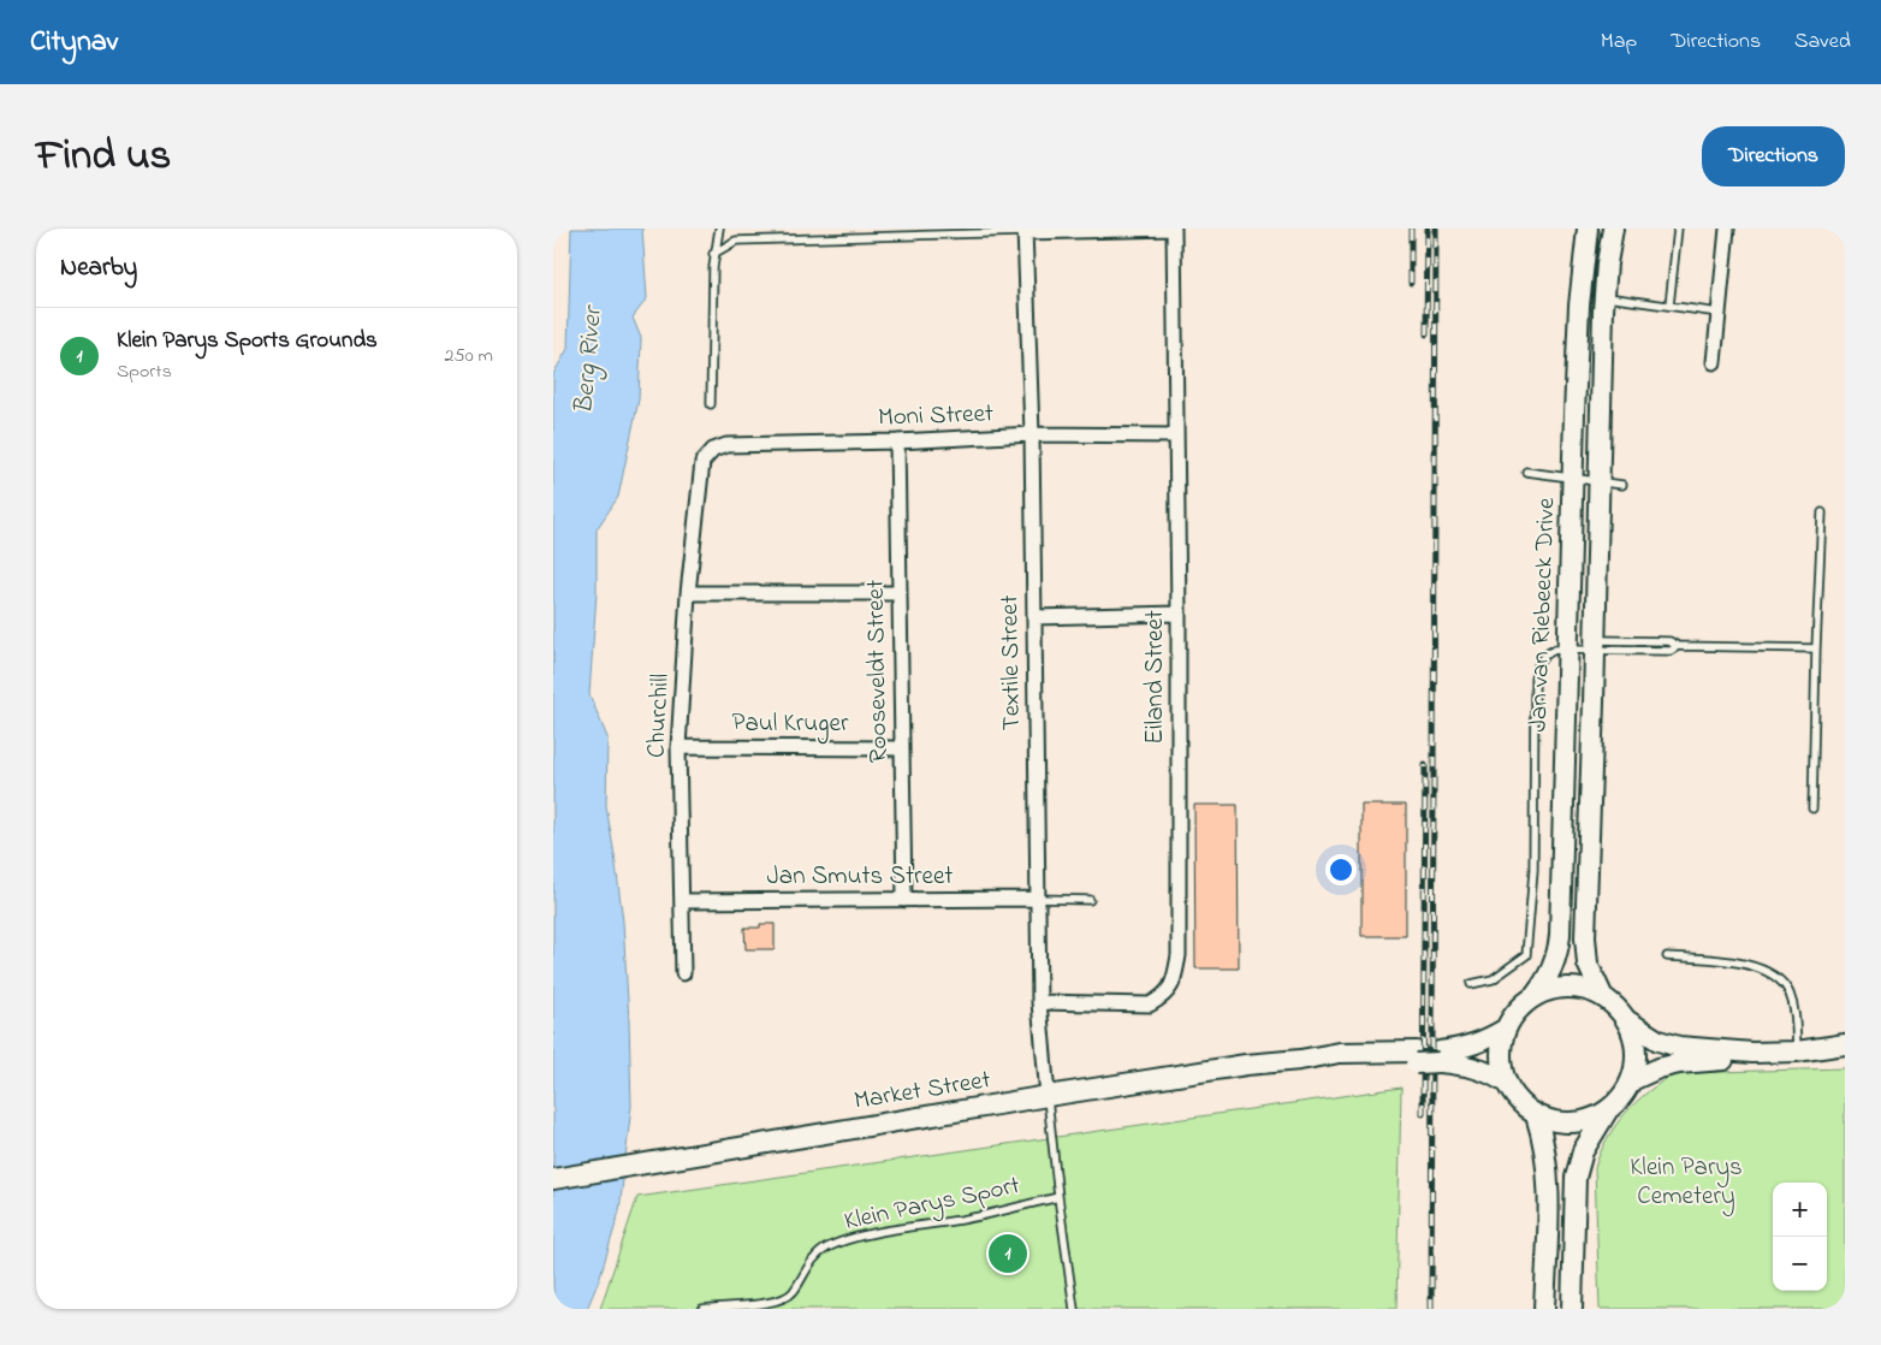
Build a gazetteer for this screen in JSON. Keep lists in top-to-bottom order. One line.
{"streets":{"main road":["Jan van Riebeeck Drive","Market Street"],"street":["Moni Street","Textile Street","Rooseveldt Street","Eiland Street","Churchill","Paul Kruger","Jan Smuts Street"],"lane":["Klein Parys Sport"]},"crossings":[["Moni Street","Textile Street"],["Moni Street","Rooseveldt Street"],["Moni Street","Eiland Street"],["Moni Street","Churchill"],["Jan van Riebeeck Drive","Market Street"],["Textile Street","Eiland Street"],["Textile Street","Jan Smuts Street"],["Textile Street","Market Street"],["Textile Street","Klein Parys Sport"],["Rooseveldt Street","Paul Kruger"],["Rooseveldt Street","Jan Smuts Street"],["Churchill","Paul Kruger"],["Churchill","Jan Smuts Street"],["Market Street","Klein Parys Sport"]],"water":["Berg River"],"parks":["Klein Parys Cemetery"],"page":{"header":"Citynav","nav":["Map","Directions","Saved"],"title":"Find us","buttons":"Directions","heading":"Nearby","list":[{"mark":"1","name":"Klein Parys Sports Grounds","note":"Sports","value":"250 m"}],"map_buttons":["+","−"],"pins":"1"}}
